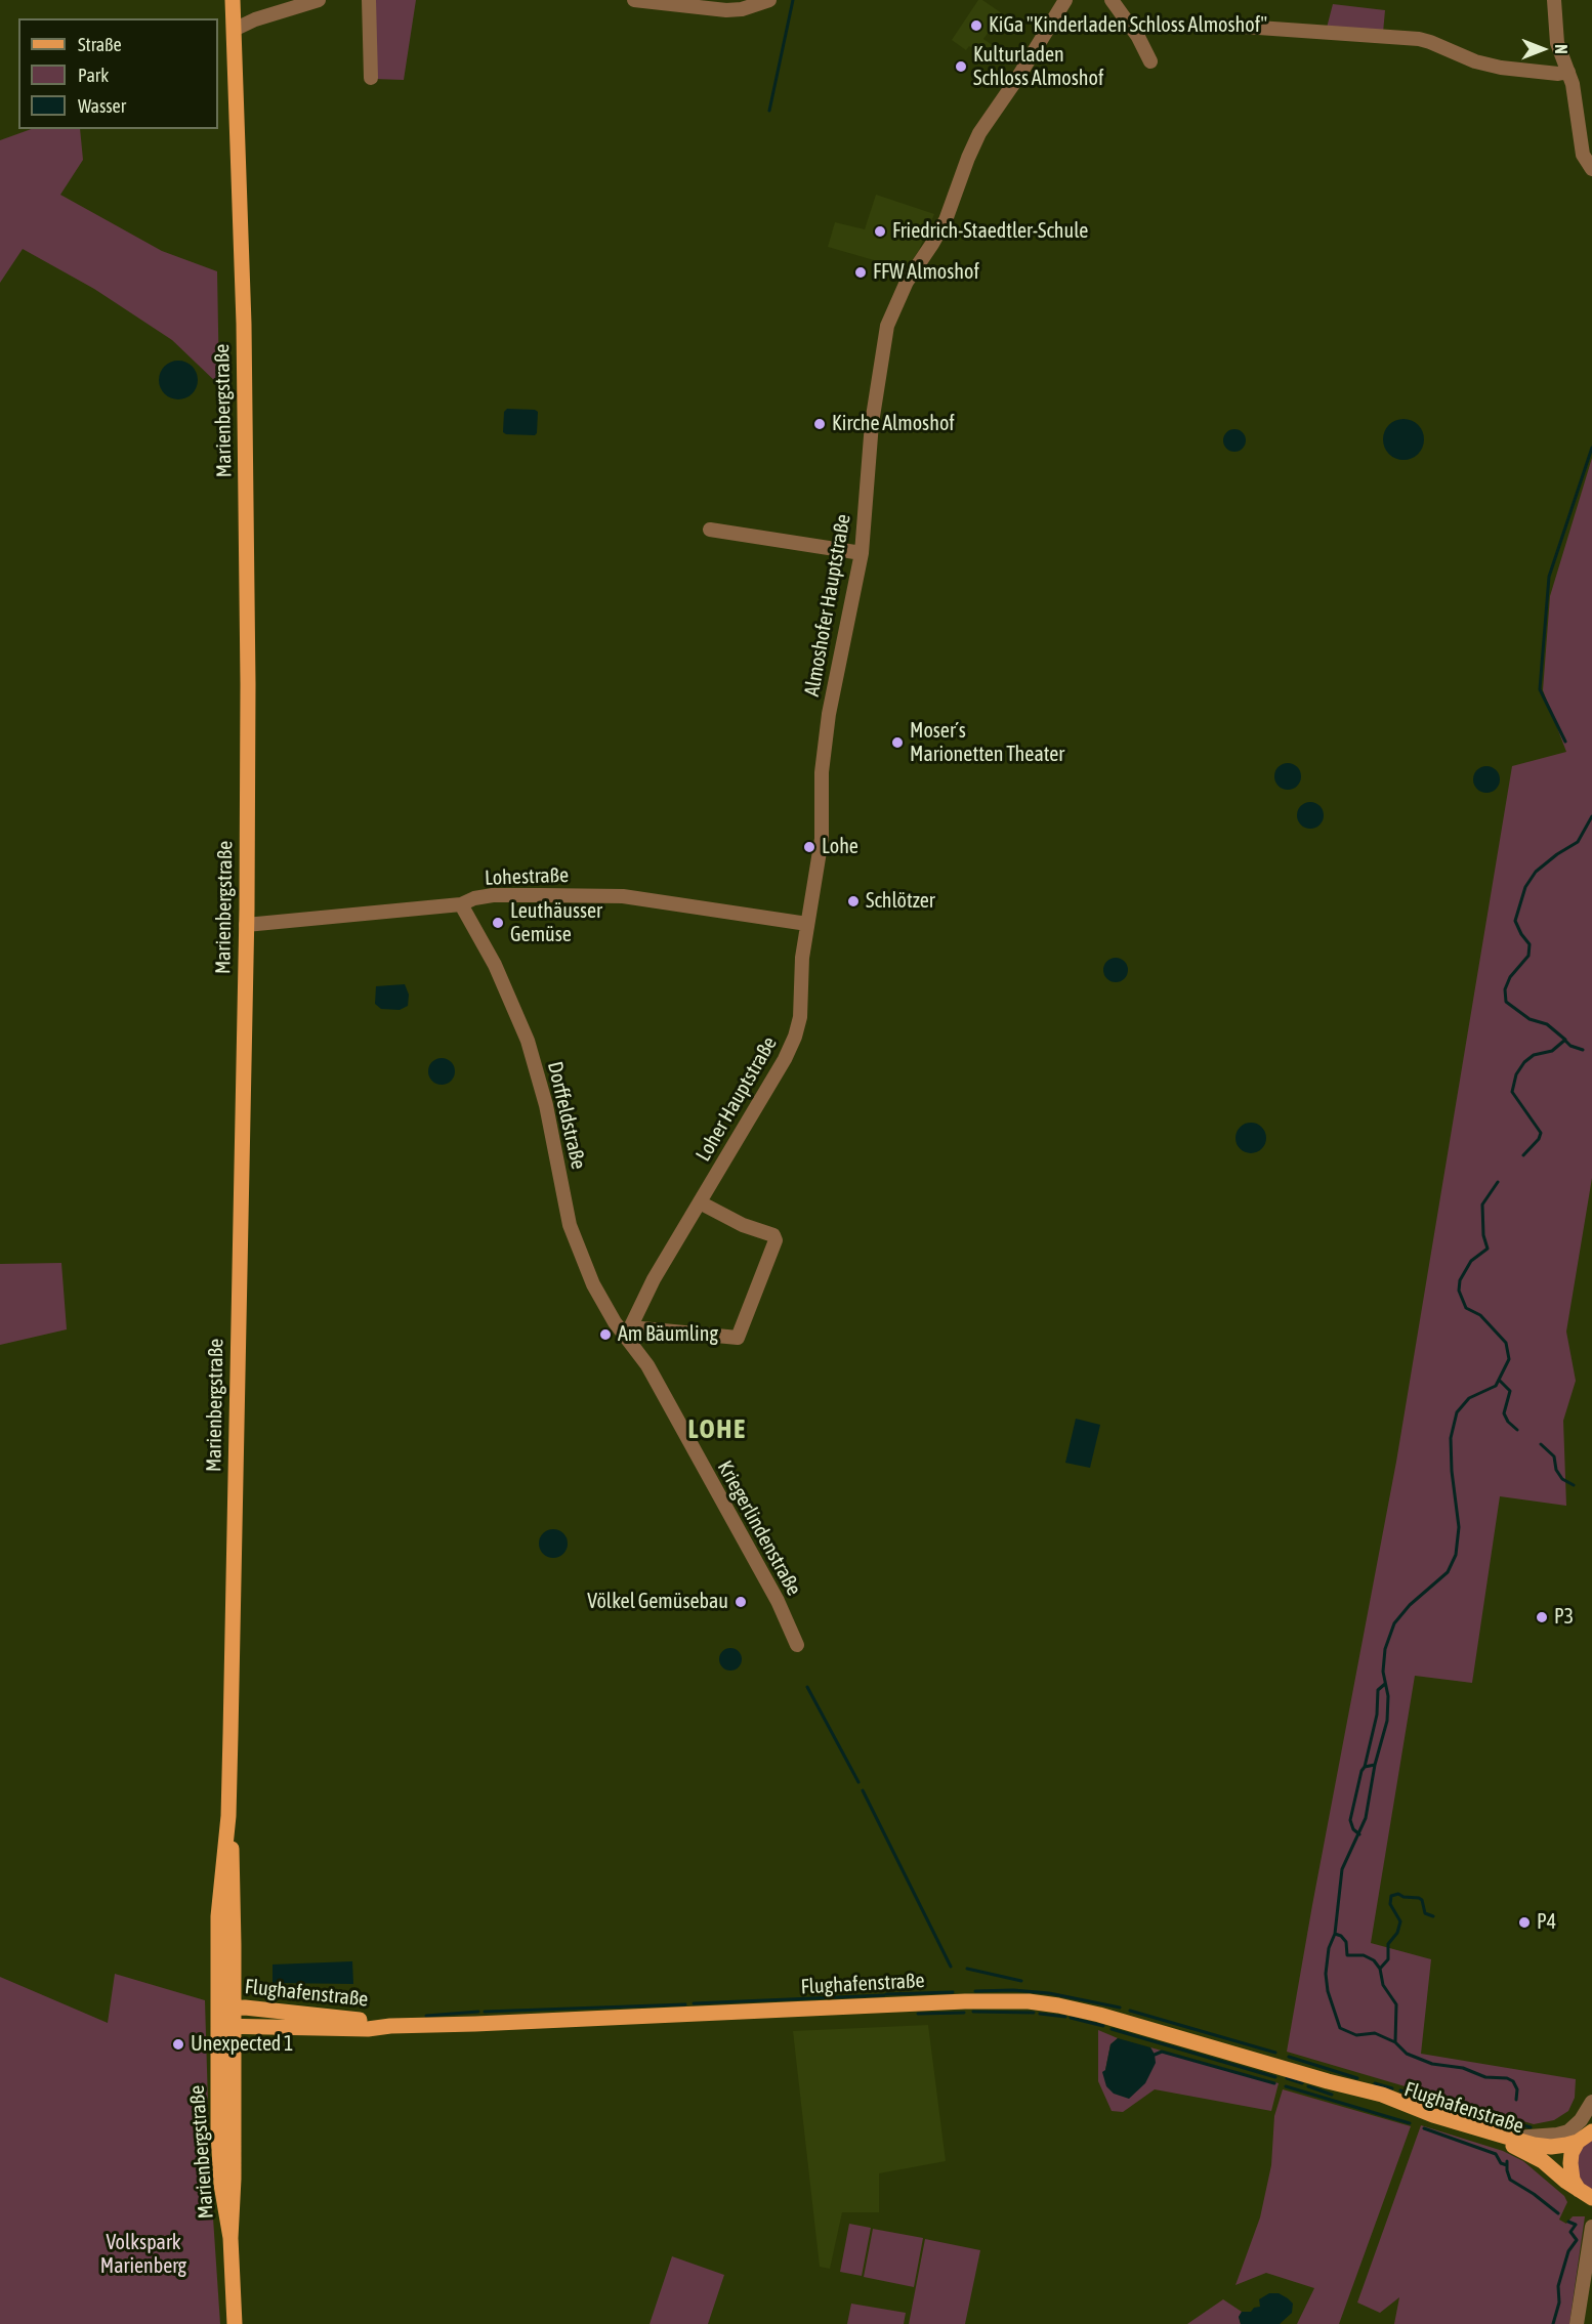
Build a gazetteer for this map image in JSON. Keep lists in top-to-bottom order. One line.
{"streets":{"main road":["Marienbergstraße","Flughafenstraße"],"street":["Almoshofer Hauptstraße","Lohestraße","Loher Hauptstraße","Dorffeldstraße","Kriegerlindenstraße"]},"crossings":[["Marienbergstraße","Lohestraße"],["Marienbergstraße","Flughafenstraße"],["Almoshofer Hauptstraße","Loher Hauptstraße"],["Lohestraße","Loher Hauptstraße"],["Lohestraße","Dorffeldstraße"],["Loher Hauptstraße","Dorffeldstraße"],["Loher Hauptstraße","Kriegerlindenstraße"],["Dorffeldstraße","Kriegerlindenstraße"]],"districts":["LOHE"],"parks":["Volkspark Marienberg"],"places":["KiGa \"Kinderladen Schloss Almoshof\"","Kulturladen Schloss Almoshof","Friedrich-Staedtler-Schule","FFW Almoshof","Kirche Almoshof","Moser´s Marionetten Theater","Lohe","Schlötzer","Leuthäusser Gemüse","Am Bäumling","Völkel Gemüsebau","P3","P4","Unexpected 1"],"legend":["Straße","Park","Wasser"],"north":"right"}
